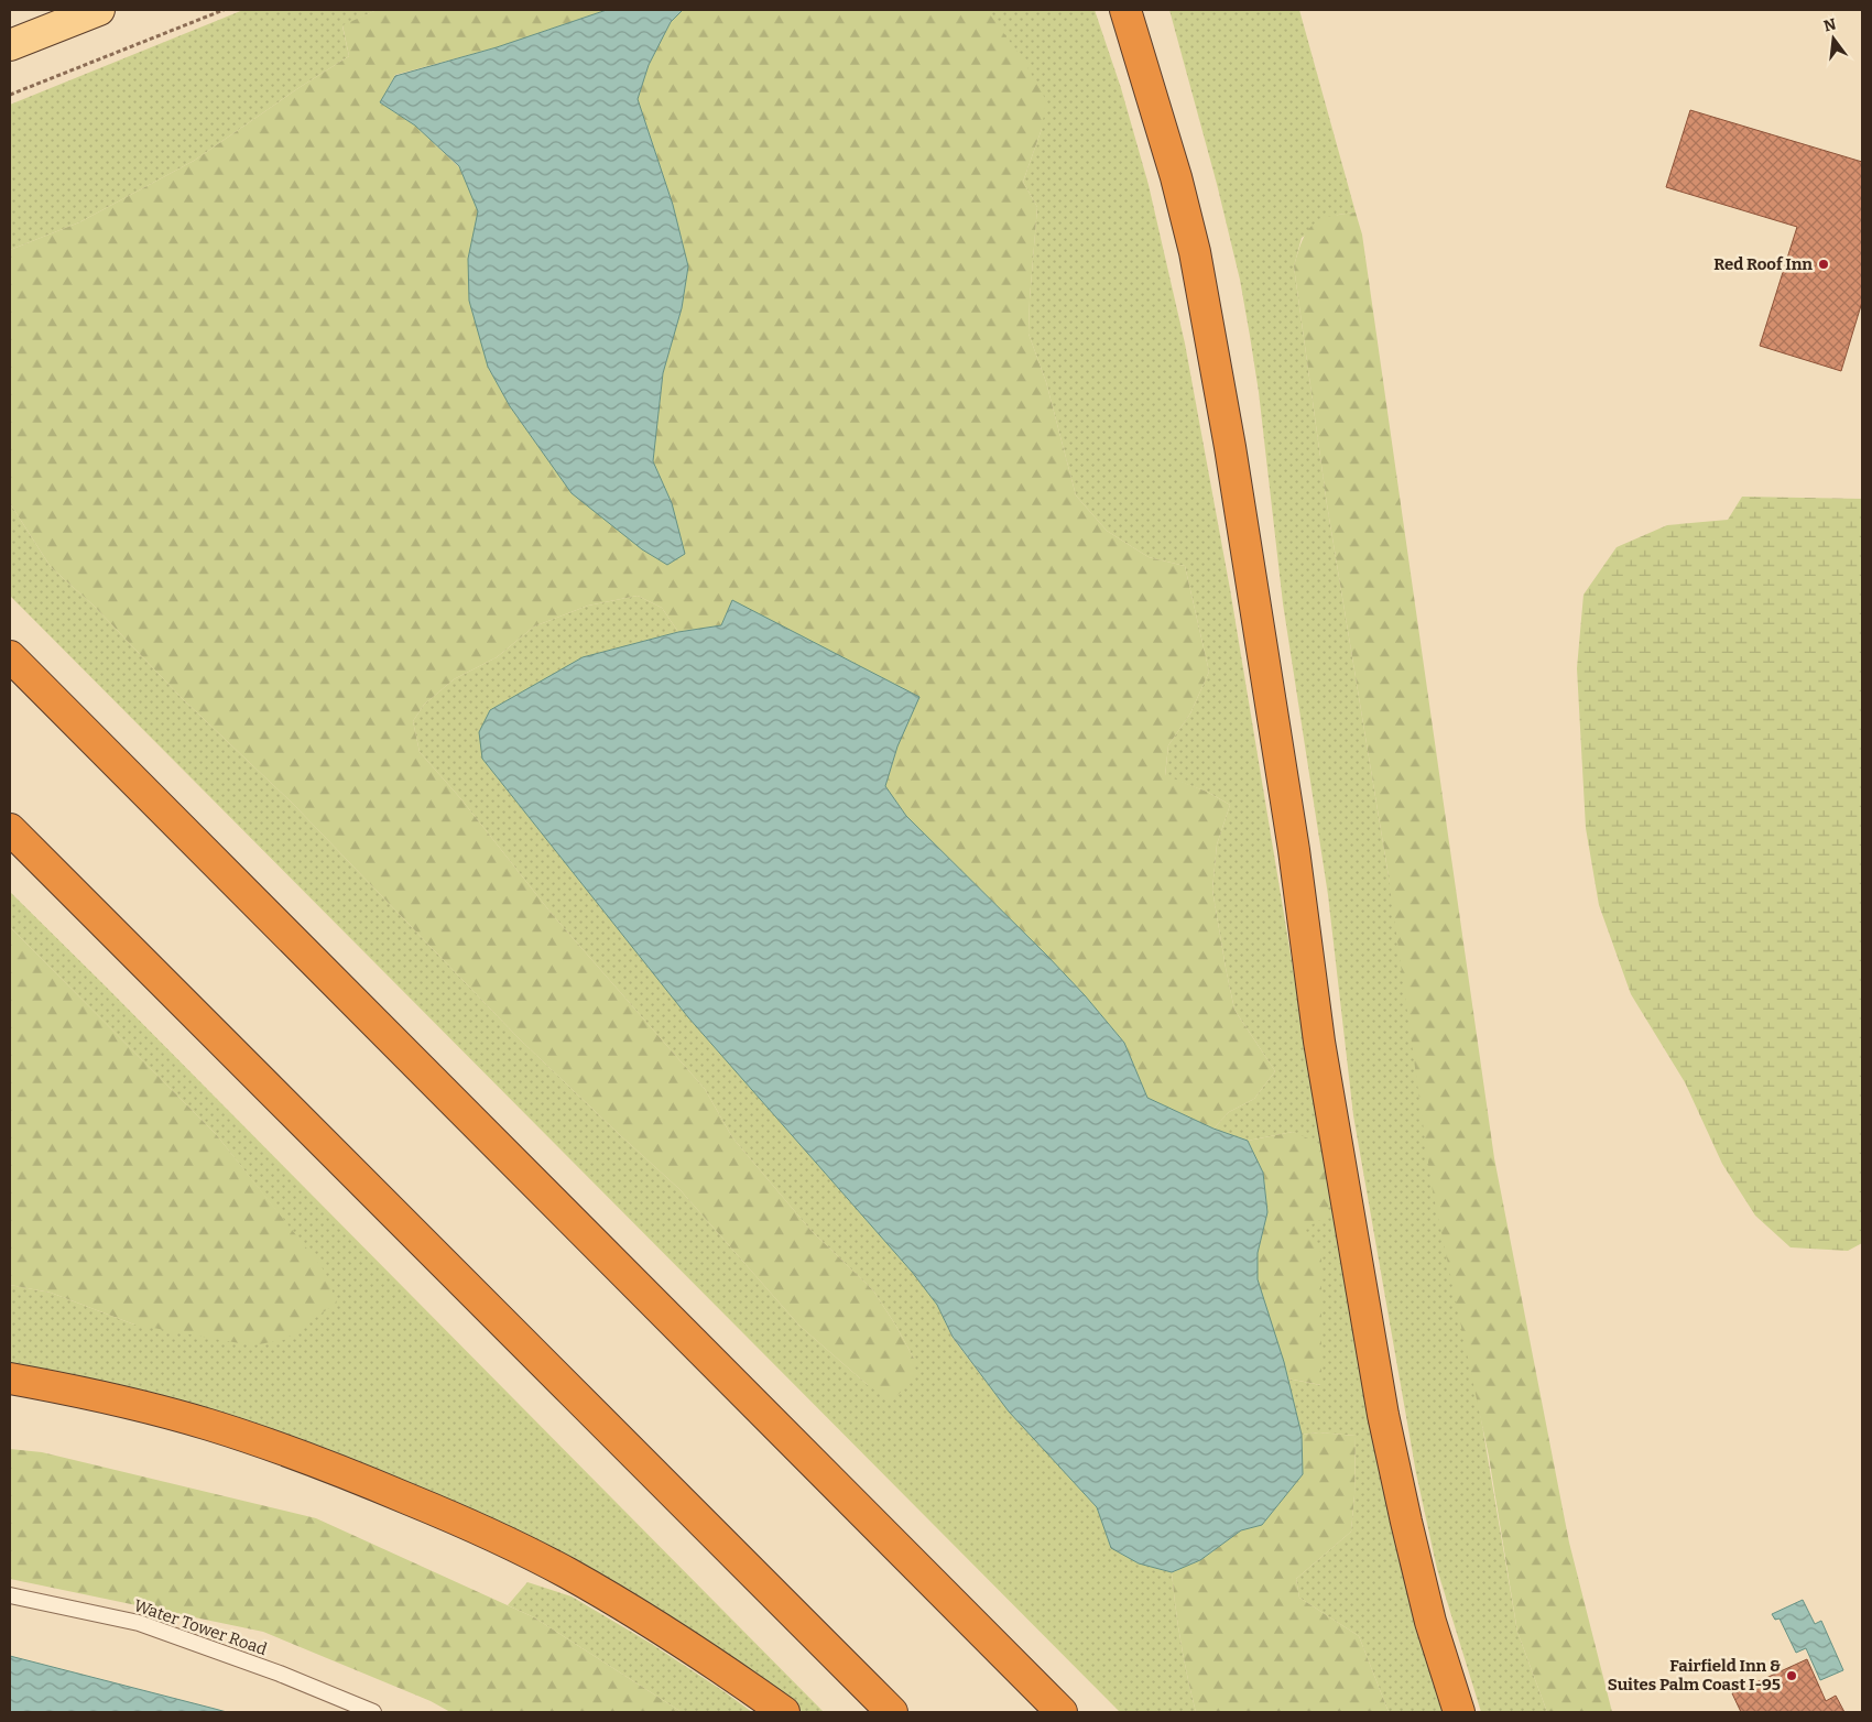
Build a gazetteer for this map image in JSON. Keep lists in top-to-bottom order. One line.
{"streets":{"lane":["Water Tower Road"]},"places":["Red Roof Inn","Fairfield Inn & Suites Palm Coast I-95"],"north":"top"}
